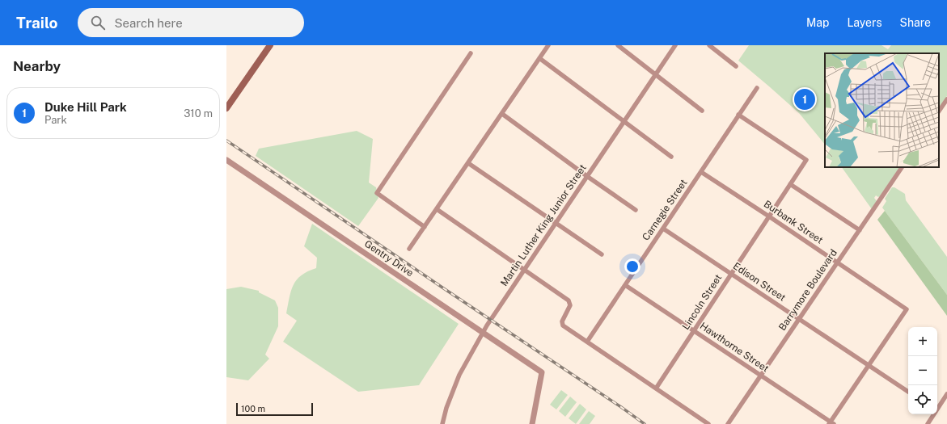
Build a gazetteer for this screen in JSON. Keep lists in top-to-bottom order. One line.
{"streets":{"street":["Carnegie Street","Burbank Street","Martin Luther King Junior Street","Gentry Drive","Edison Street","Barrymore Boulevard","Lincoln Street","Hawthorne Street"]},"crossings":[["Carnegie Street","Burbank Street"],["Carnegie Street","Edison Street"],["Carnegie Street","Lincoln Street"],["Carnegie Street","Hawthorne Street"],["Burbank Street","Edison Street"],["Burbank Street","Barrymore Boulevard"],["Burbank Street","Lincoln Street"],["Martin Luther King Junior Street","Gentry Drive"],["Edison Street","Barrymore Boulevard"],["Edison Street","Lincoln Street"],["Barrymore Boulevard","Hawthorne Street"],["Lincoln Street","Hawthorne Street"]],"scale_bar":"100 m","page":{"header":"Trailo","search":"Search here","nav":["Map","Layers","Share"],"heading":"Nearby","list":[{"mark":"1","name":"Duke Hill Park","note":"Park","value":"310 m"}],"pins":"1","map_buttons":["+","−"],"scale":"100 m"}}
